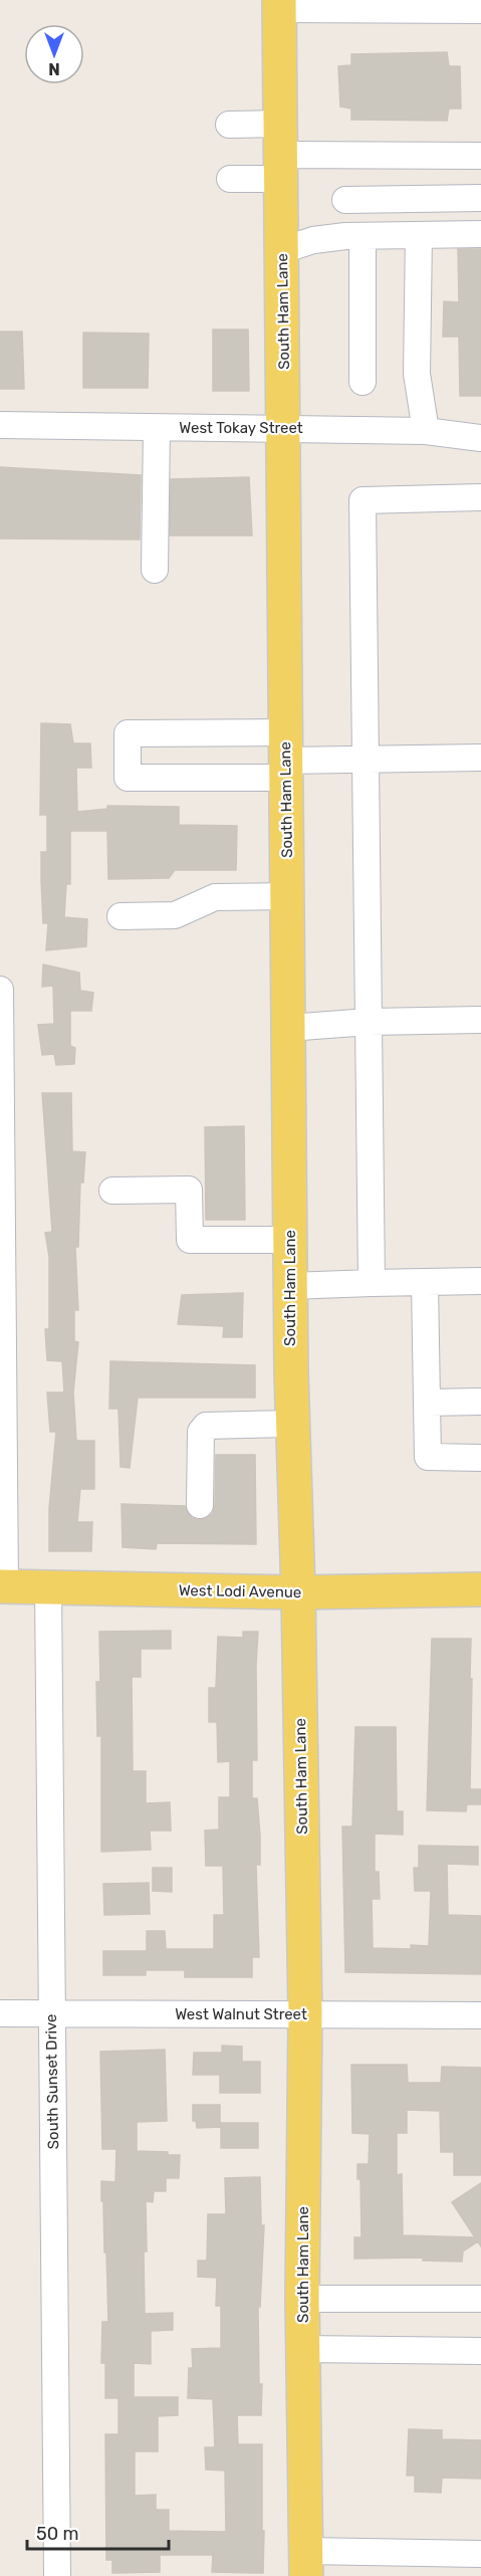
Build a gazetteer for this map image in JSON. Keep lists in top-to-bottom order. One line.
{"streets":{"main road":["South Ham Lane","West Lodi Avenue"],"street":["West Tokay Street","West Walnut Street","South Sunset Drive"]},"crossings":[["South Ham Lane","West Tokay Street"],["South Ham Lane","West Lodi Avenue"],["South Ham Lane","West Walnut Street"],["West Lodi Avenue","South Sunset Drive"],["West Walnut Street","South Sunset Drive"]],"scale_bar":"50 m","north":"bottom"}
